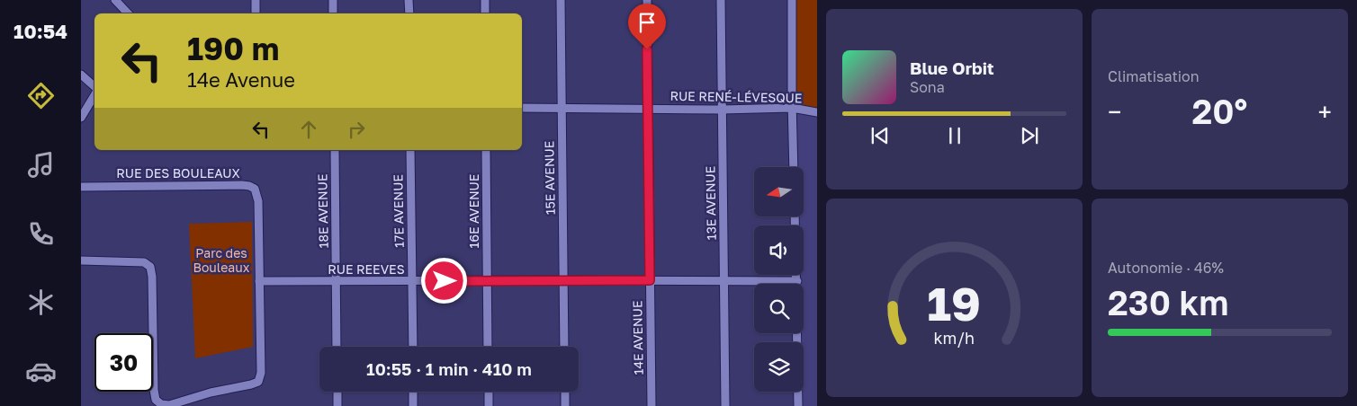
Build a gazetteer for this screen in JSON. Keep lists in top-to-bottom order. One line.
{"streets":{"street":["RUE RENÉ-LÉVESQUE","RUE DES BOULEAUX","15E AVENUE","13E AVENUE","18E AVENUE","17E AVENUE","16E AVENUE","RUE REEVES","14E AVENUE"]},"crossings":[["RUE RENÉ-LÉVESQUE","15E AVENUE"],["RUE RENÉ-LÉVESQUE","13E AVENUE"],["RUE RENÉ-LÉVESQUE","14E AVENUE"],["RUE DES BOULEAUX","RUE REEVES"],["15E AVENUE","RUE REEVES"],["13E AVENUE","RUE REEVES"],["18E AVENUE","RUE REEVES"],["17E AVENUE","RUE REEVES"],["16E AVENUE","RUE REEVES"],["RUE REEVES","14E AVENUE"]],"parks":["Parc des Bouleaux"],"north":"left","page":{"tabs":"10:54","tile":["Climatisation",["Autonomie · 46%","230 km"]],"turn":["190 m","14e Avenue"],"song":["Blue Orbit","Sona"],"heat":["−","20°","+"],"limit":"30","trip":"10:55 · 1 min · 410 m","gauge":["19","km/h"]}}
